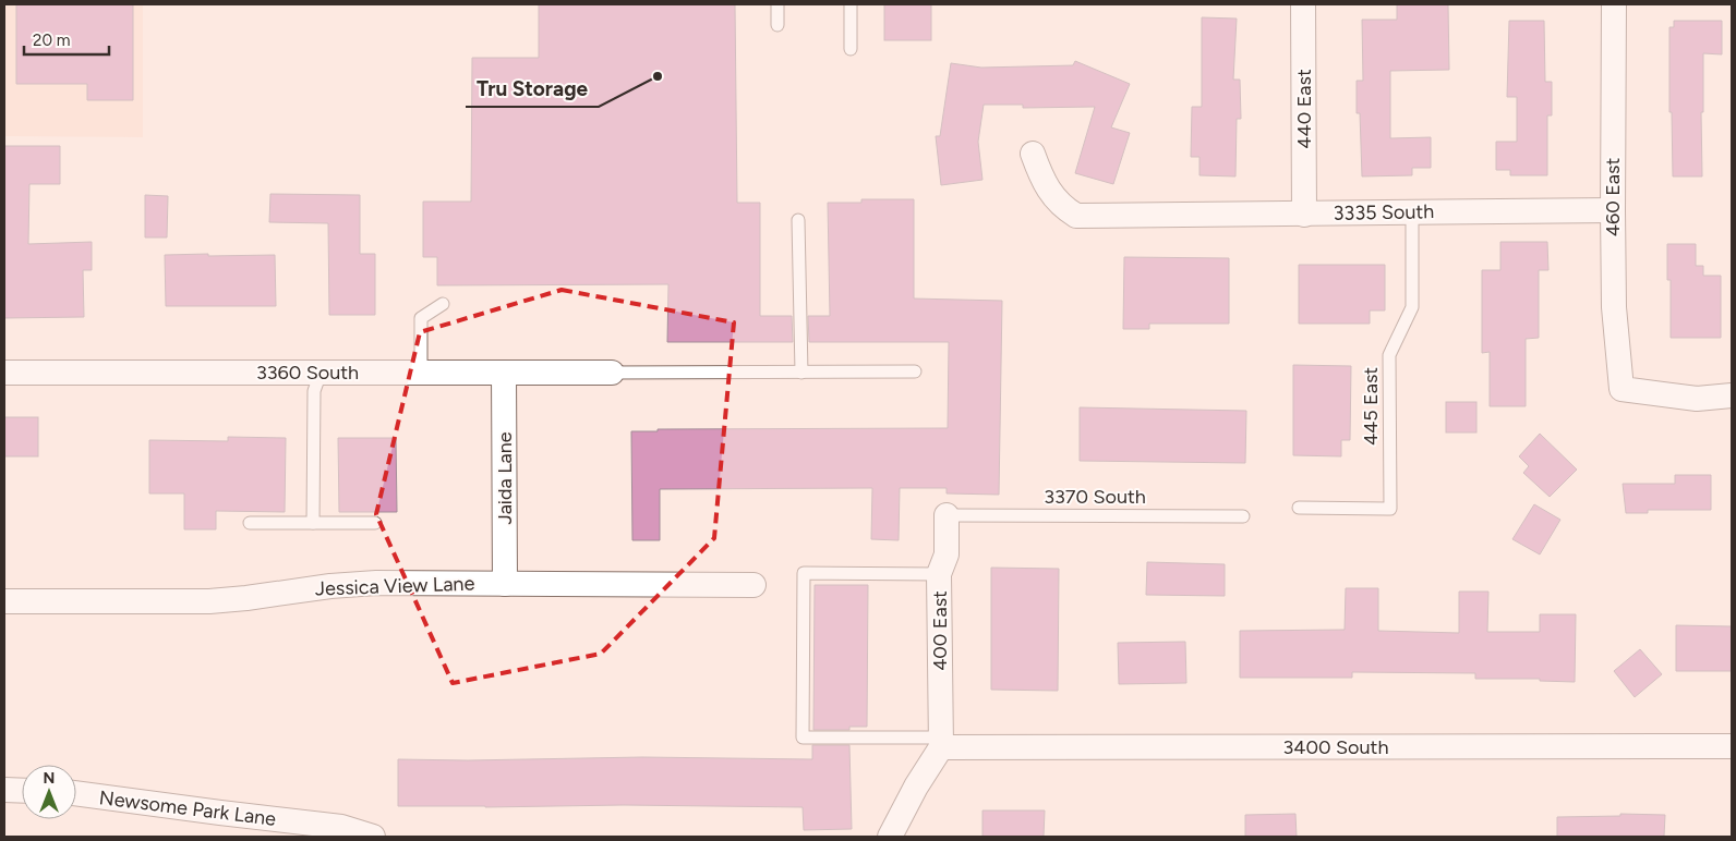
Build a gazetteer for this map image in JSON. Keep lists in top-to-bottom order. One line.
{"streets":{"street":["440 East","460 East","3335 South","3360 South","Jaida Lane","Jessica View Lane","400 East","3400 South","Newsome Park Lane"],"lane":["445 East","3370 South"]},"crossings":[["440 East","3335 South"],["460 East","3335 South"],["3335 South","445 East"],["3360 South","Jaida Lane"],["Jaida Lane","Jessica View Lane"],["3370 South","400 East"],["400 East","3400 South"]],"places":["Tru Storage"],"scale_bar":"20 m","north":"top"}
